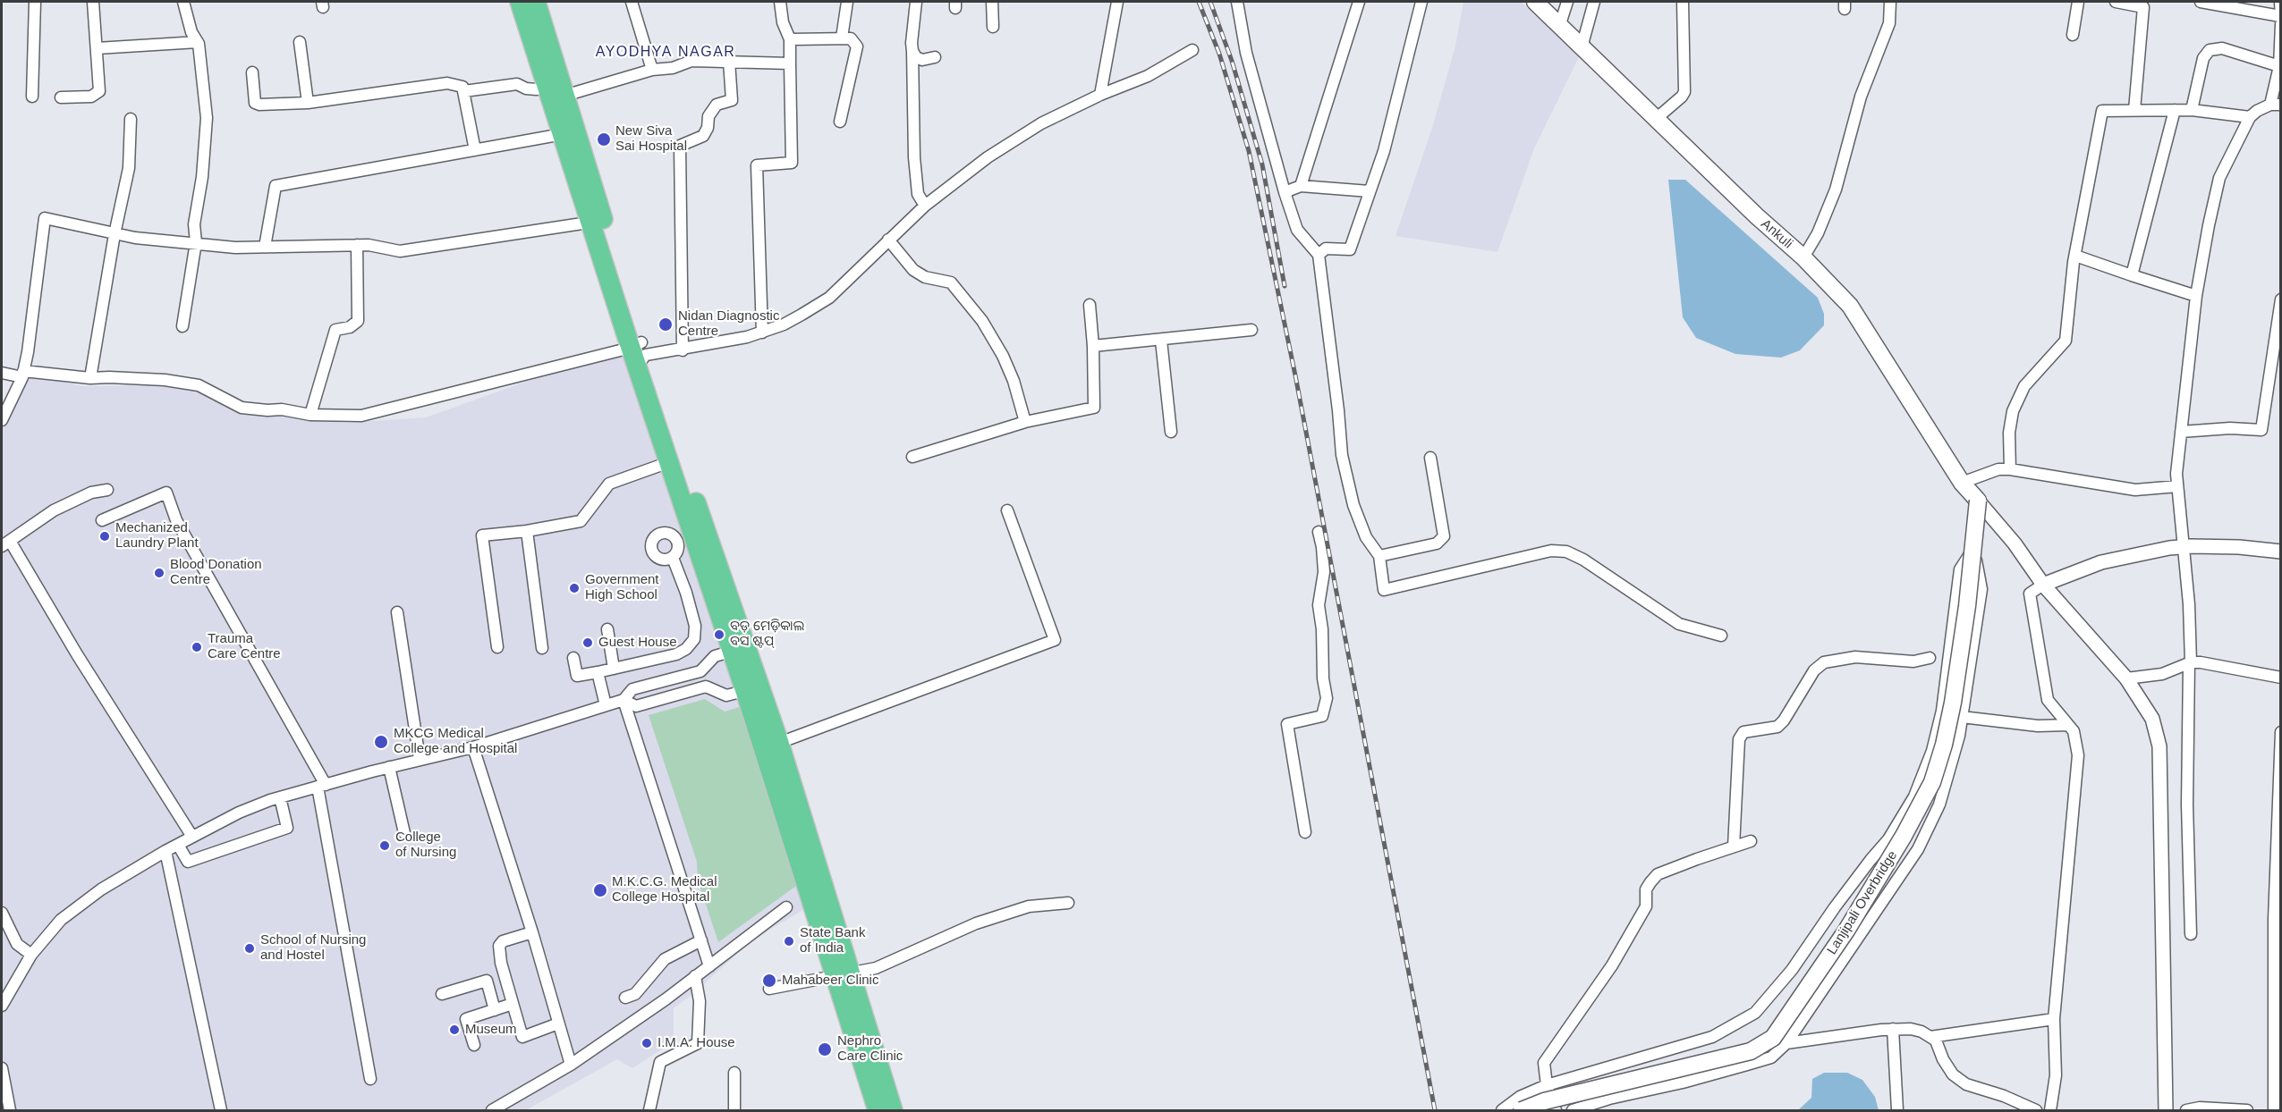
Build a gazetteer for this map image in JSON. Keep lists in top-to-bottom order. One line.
{"streets":{"main road":["Ankuli","Lanjipali Overbridge"]},"crossings":[["Ankuli","Lanjipali Overbridge"]],"districts":["AYODHYA NAGAR"],"places":["New Siva Sai Hospital","Nidan Diagnostic Centre","Mechanized Laundry Plant","Blood Donation Centre","Government High School","ବଡ଼ ମେଡ଼ିକାଲ ବସ ଷ୍ଟପ୍","Guest House","Trauma Care Centre","MKCG Medical College and Hospital","College of Nursing","M.K.C.G. Medical College Hospital","State Bank of India","School of Nursing and Hostel","Mahabeer Clinic","Museum","I.M.A. House","Nephro Care Clinic"]}
